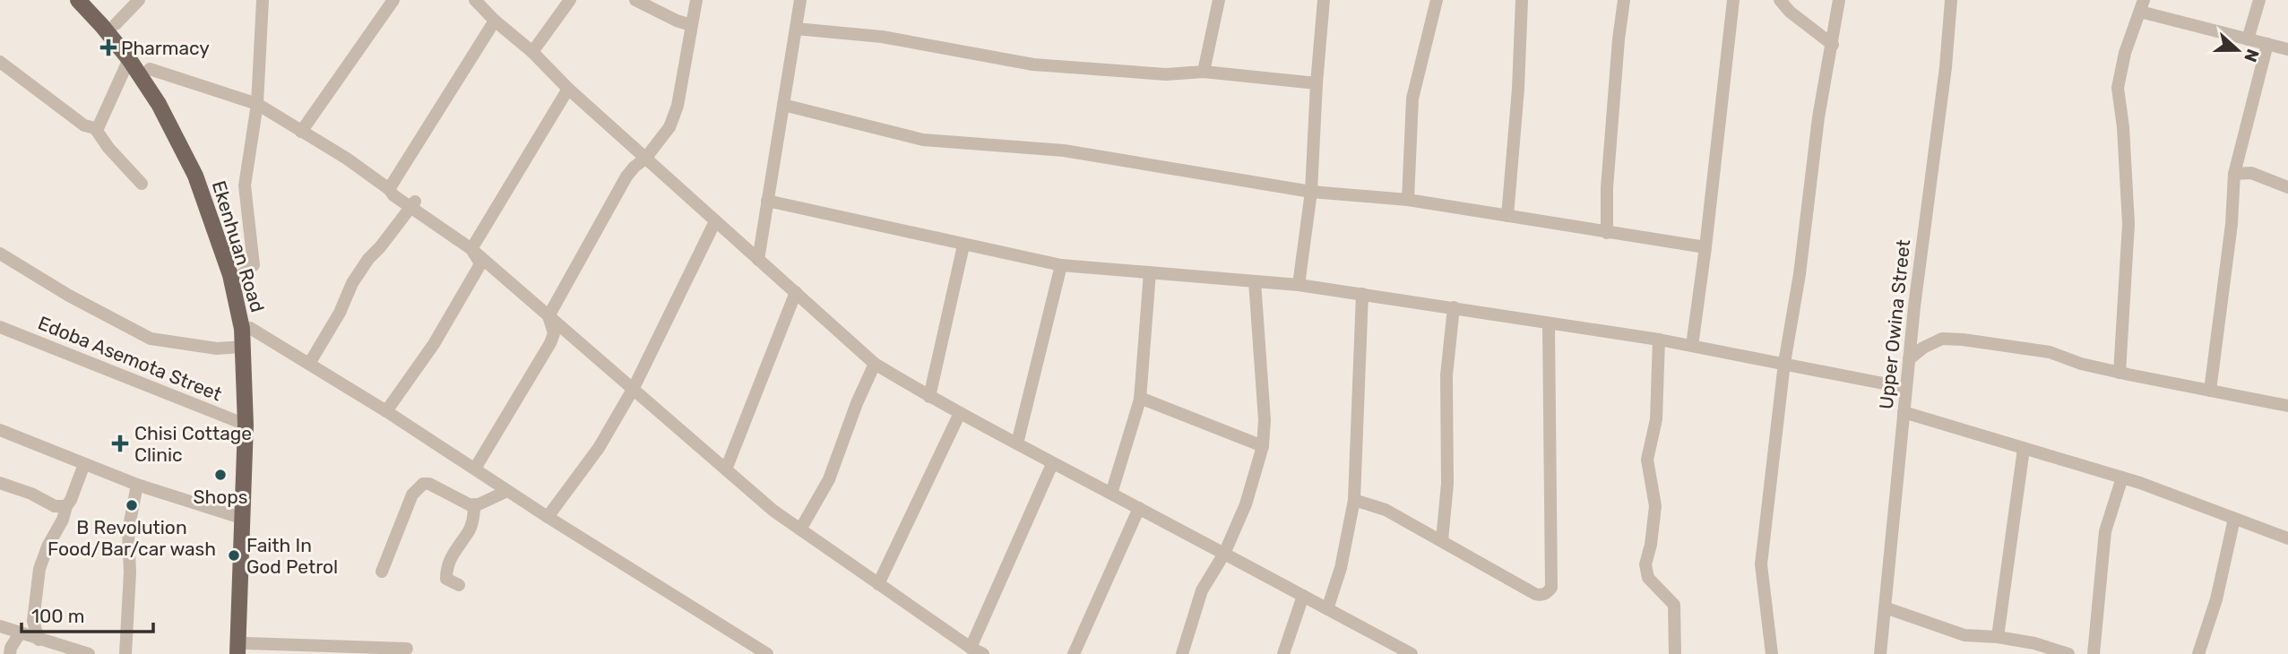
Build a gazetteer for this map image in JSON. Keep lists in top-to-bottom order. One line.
{"streets":{"main road":["Ekenhuan Road"],"street":["Upper Owina Street","Edoba Asemota Street"]},"crossings":[["Ekenhuan Road","Edoba Asemota Street"]],"places":{"health":["Pharmacy","Chisi Cottage Clinic"],"other":["Shops","B Revolution Food/Bar/car wash","Faith In God Petrol"]},"scale_bar":"100 m","north":"right"}
